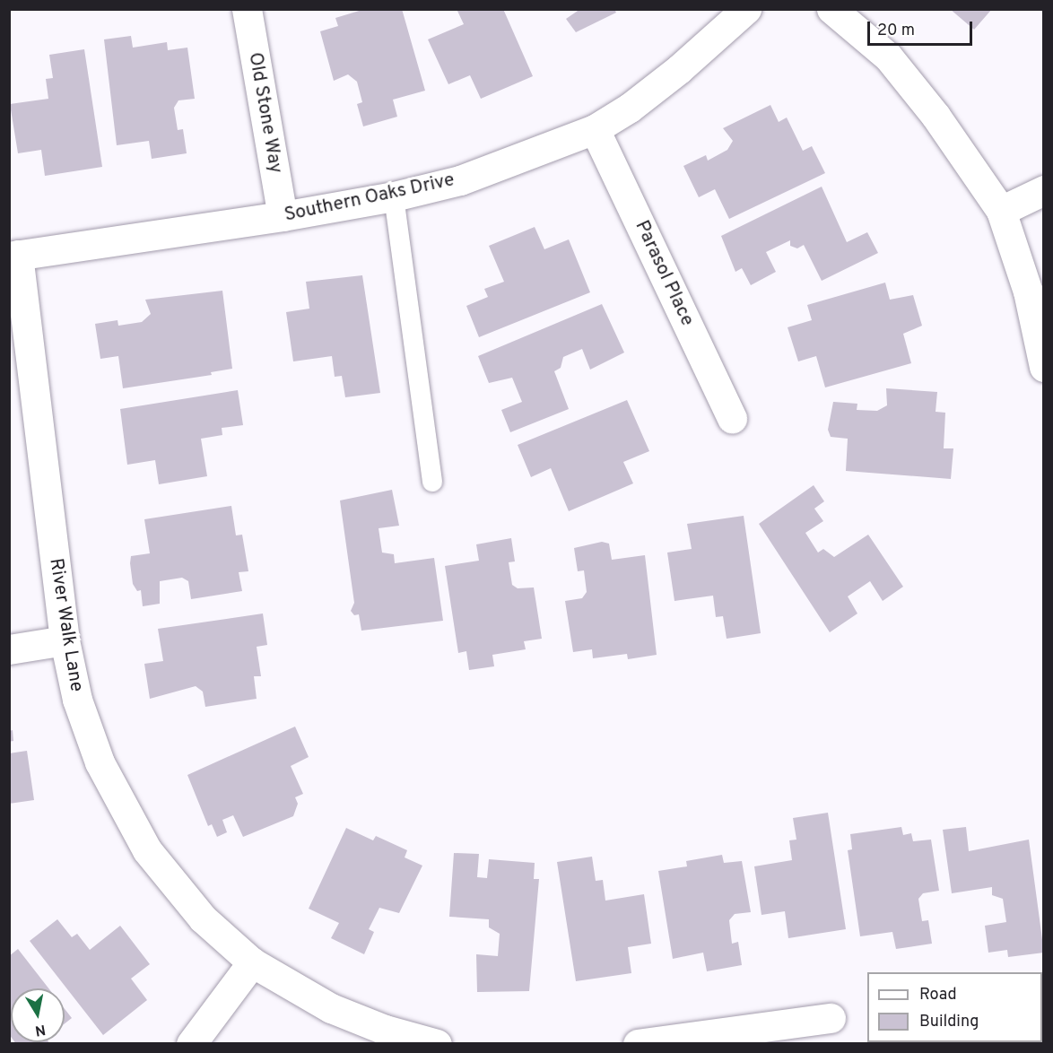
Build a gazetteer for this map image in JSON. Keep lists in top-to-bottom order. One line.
{"streets":{"street":["Old Stone Way","Southern Oaks Drive","Parasol Place","River Walk Lane"]},"crossings":[["Old Stone Way","Southern Oaks Drive"],["Southern Oaks Drive","Parasol Place"],["Southern Oaks Drive","River Walk Lane"]],"legend":["Road","Building"],"scale_bar":"20 m","north":"bottom"}
